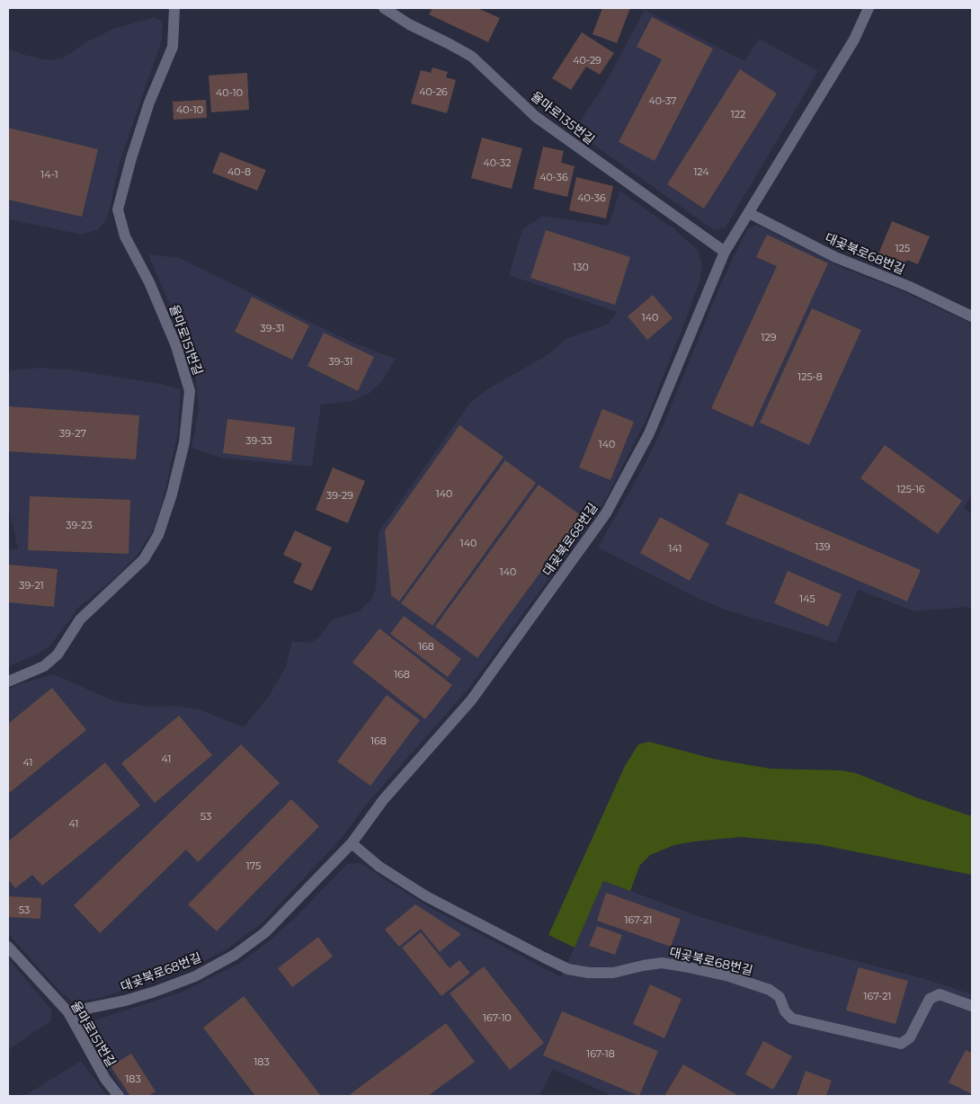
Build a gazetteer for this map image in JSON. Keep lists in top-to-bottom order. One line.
{"streets":{"lane":["율마로135번길","대곶북로68번길","율마로151번길"]},"crossings":[["율마로135번길","대곶북로68번길"],["대곶북로68번길","율마로151번길"]],"house_numbers":["40-29","40-26","40-10","40-37","40-10","122","40-32","40-8","124","14-1","40-36","40-36","125","130","140","39-31","129","39-31","125-8","39-27","39-33","140","125-16","140","39-29","39-23","140","139","141","140","39-21","145","168","168","168","41","41","53","41","175","53","167-21","167-21","167-10","167-18","183","183"]}
